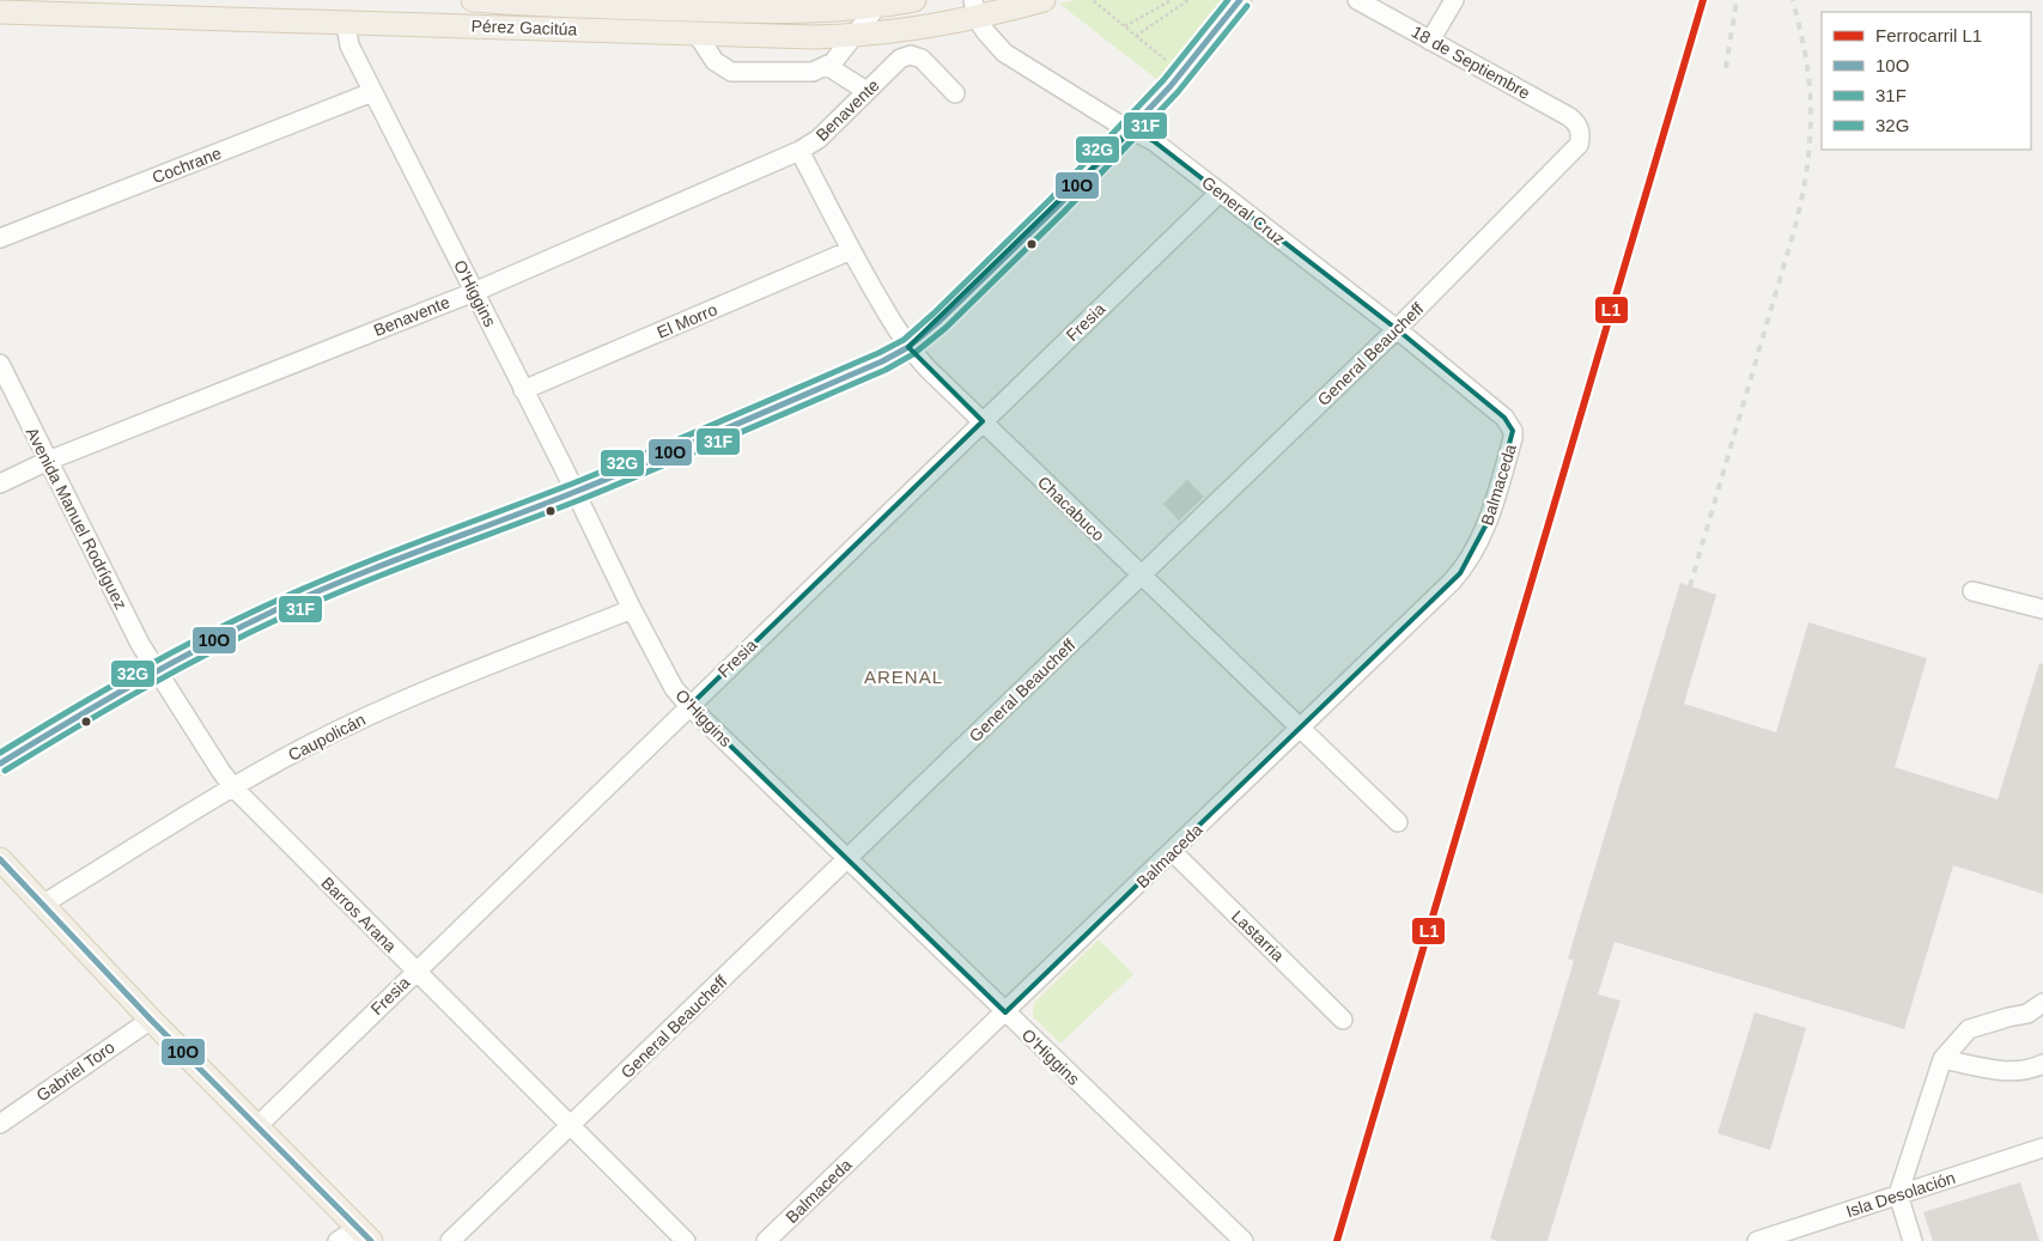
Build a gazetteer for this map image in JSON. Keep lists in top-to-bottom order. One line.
{"streets":{"main road":["Pérez Gacitúa"],"street":["18 de Septiembre","Benavente","Cochrane","General Cruz","O'Higgins","El Morro","Fresia","General Beaucheff","Balmaceda","Chacabuco","Avenida Manuel Rodríguez","Caupolicán","Barros Arana","Lastarria","Gabriel Toro","Isla Desolación"]},"crossings":[["Pérez Gacitúa","General Cruz"],["Pérez Gacitúa","O'Higgins"],["18 de Septiembre","General Beaucheff"],["Benavente","O'Higgins"],["Benavente","Chacabuco"],["Benavente","Avenida Manuel Rodríguez"],["Cochrane","O'Higgins"],["General Cruz","Fresia"],["General Cruz","General Beaucheff"],["General Cruz","Balmaceda"],["O'Higgins","El Morro"],["O'Higgins","Fresia"],["O'Higgins","General Beaucheff"],["O'Higgins","Balmaceda"],["O'Higgins","Caupolicán"],["El Morro","Chacabuco"],["Fresia","Chacabuco"],["Fresia","Barros Arana"],["General Beaucheff","Chacabuco"],["General Beaucheff","Barros Arana"],["Balmaceda","Chacabuco"],["Balmaceda","Lastarria"],["Avenida Manuel Rodríguez","Barros Arana"],["Caupolicán","Barros Arana"]],"districts":["ARENAL"],"lines":["rail line L1","transit line 10O","transit line 32G","transit line 31F"],"legend":["Ferrocarril L1","10O","31F","32G"]}
